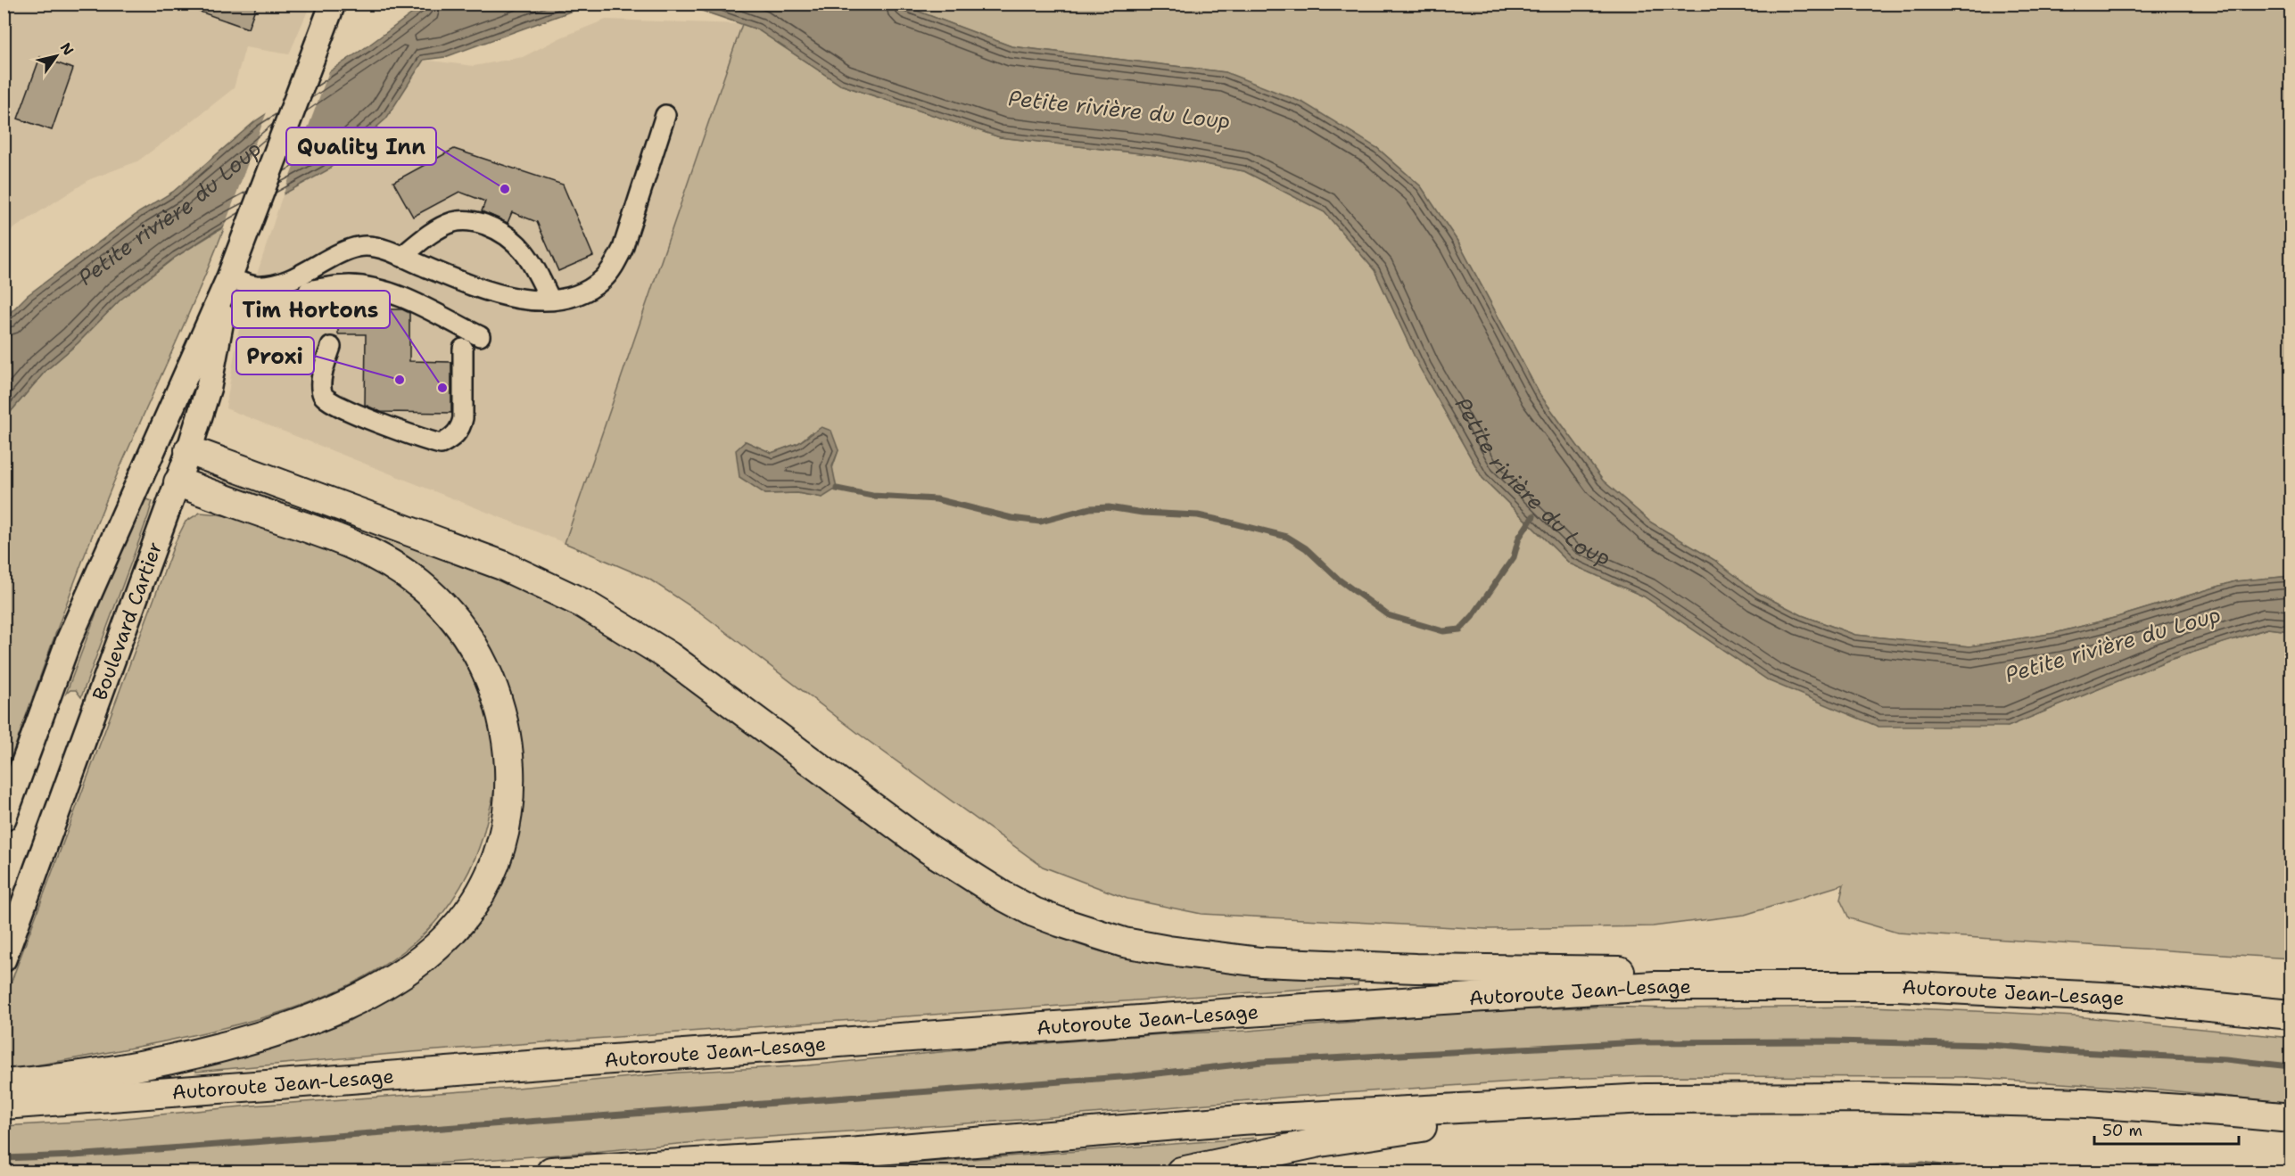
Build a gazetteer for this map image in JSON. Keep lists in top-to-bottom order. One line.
{"streets":{"highway":["Autoroute Jean-Lesage"],"main road":["Boulevard Cartier"]},"water":["Petite rivière du Loup"],"places":["Quality Inn","Proxi","Tim Hortons"],"scale_bar":"50 m","north":"top right"}
